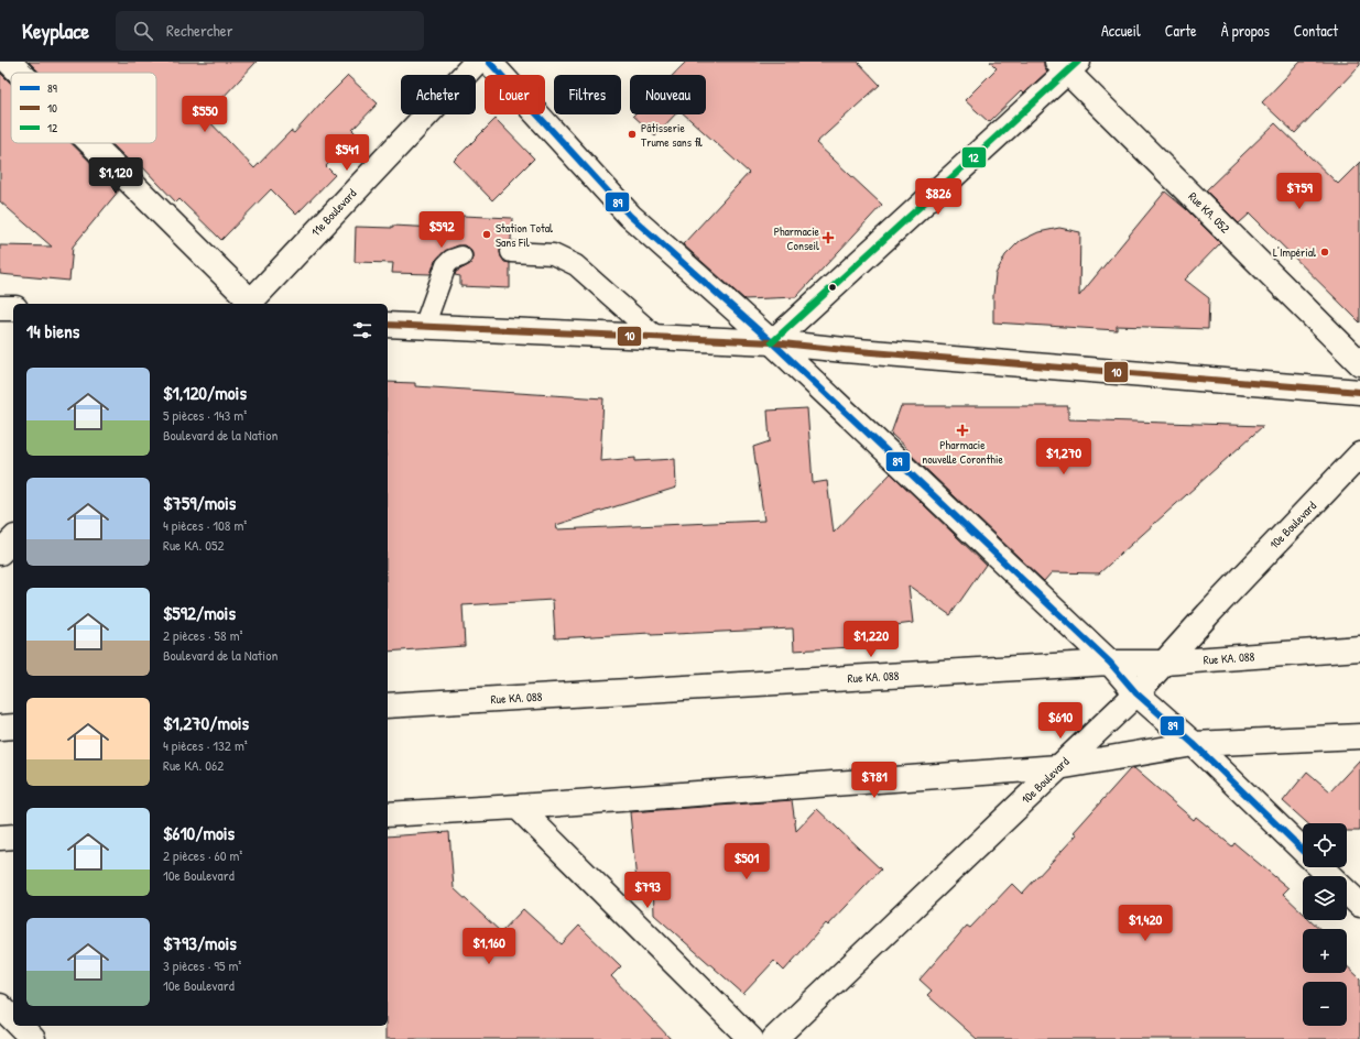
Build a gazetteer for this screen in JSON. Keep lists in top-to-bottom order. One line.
{"streets":{"street":["11e Boulevard","Rue KA. 052","10e Boulevard","Rue KA. 088"]},"crossings":[["10e Boulevard","Rue KA. 088"]],"places":{"other":["Pâtisserie Trume sans fil","Station Total Sans Fil","L'Impérial"],"health":["Pharmacie Conseil","Pharmacie nouvelle Coronthie"]},"lines":["transit line 89","transit line 12","transit line 10"],"legend":["89","10","12"],"page":{"header":"Keyplace","search":"Rechercher","nav":["Accueil","Carte","À propos","Contact"],"chip":["Acheter","Louer","Filtres","Nouveau"],"price":["$550","$541","$1,120","$759","$826","$592","$1,270","$1,220","$610","$781","$501","$793","$1,420","$1,160"],"heading":"14 biens","list":[{"name":"$1,120/mois","note":"5 pièces · 143 m² · Boulevard de la Nation"},{"name":"$759/mois","note":"4 pièces · 108 m² · Rue KA. 052"},{"name":"$592/mois","note":"2 pièces · 58 m² · Boulevard de la Nation"},{"name":"$1,270/mois","note":"4 pièces · 132 m² · Rue KA. 062"},{"name":"$610/mois","note":"2 pièces · 60 m² · 10e Boulevard"},{"name":"$793/mois","note":"3 pièces · 95 m² · 10e Boulevard"}],"map_buttons":["+","−"]}}
